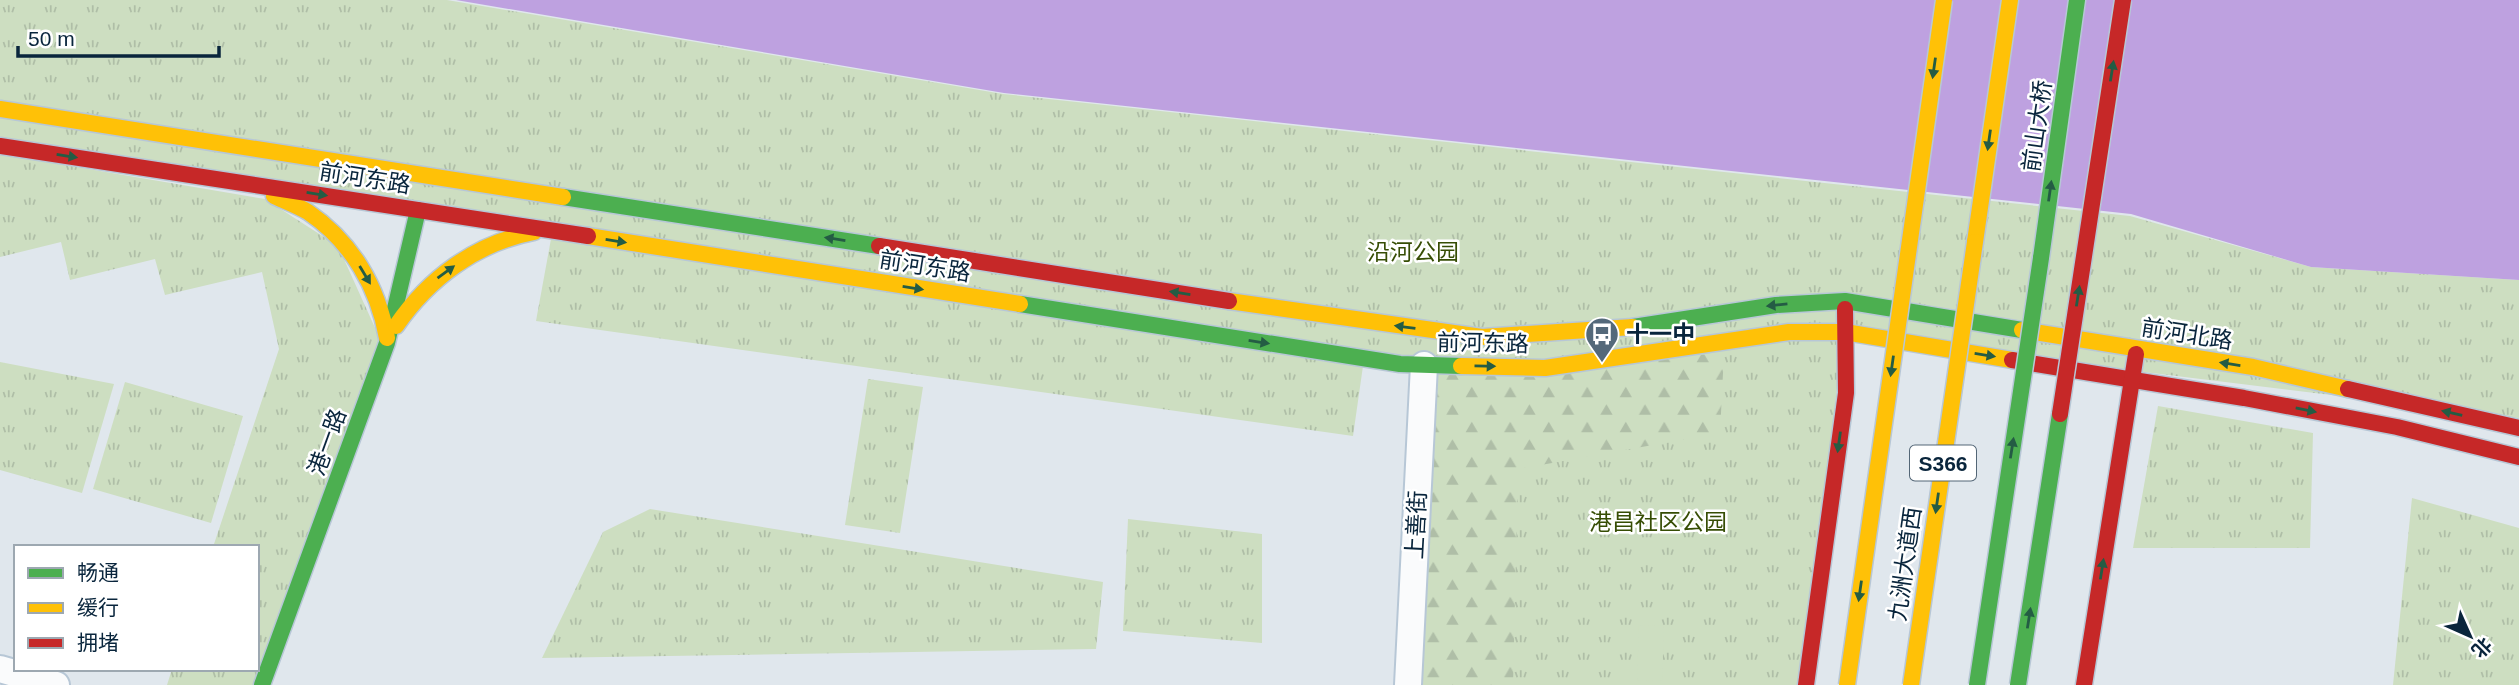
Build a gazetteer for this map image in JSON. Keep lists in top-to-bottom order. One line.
{"streets":{"main road":["前山大桥","前河东路","前河北路","港一路","S366","九洲大道西"],"street":["上善街"]},"crossings":[["前山大桥","九洲大道西"],["前河东路","前河北路"],["前河东路","港一路"],["前河东路","上善街"]],"parks":["沿河公园","港昌社区公园"],"places":{"bus stop":["十一中"]},"legend":["畅通","缓行","拥堵"],"scale_bar":"50 m","north":"bottom right"}
